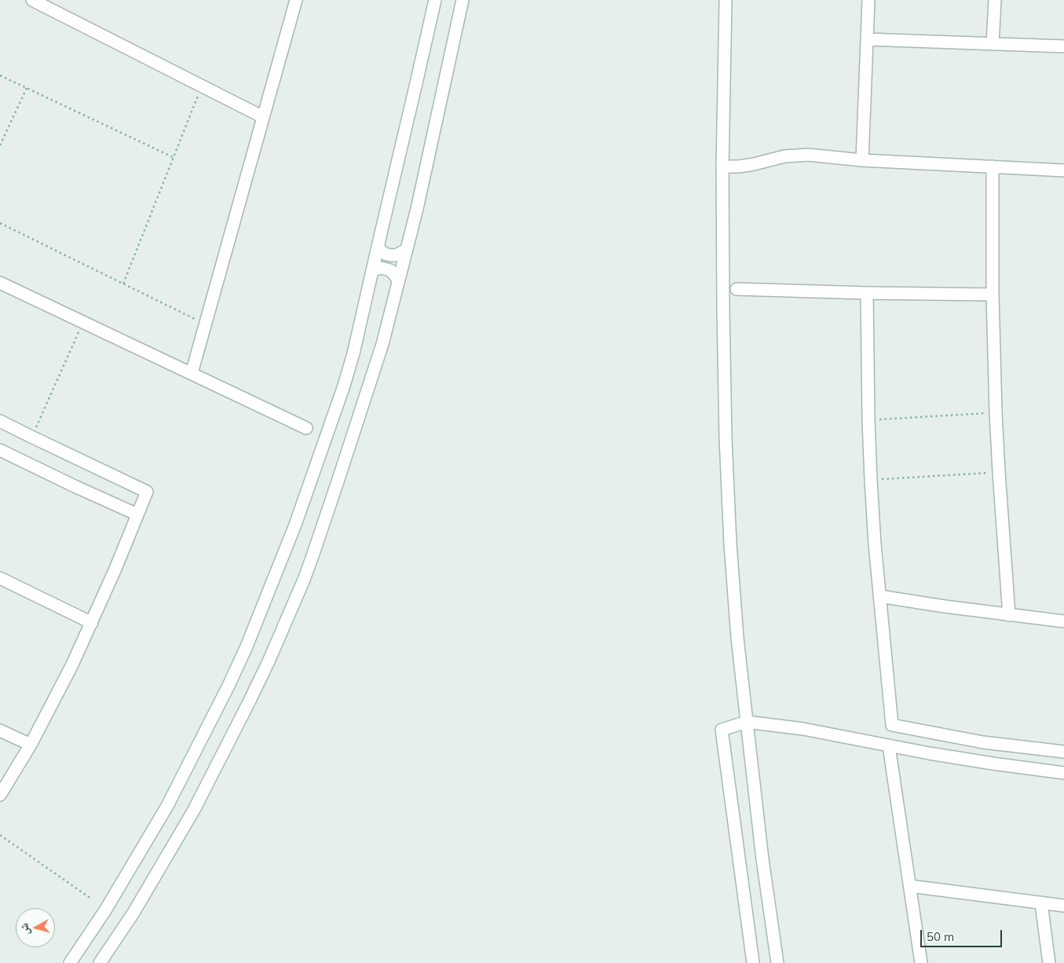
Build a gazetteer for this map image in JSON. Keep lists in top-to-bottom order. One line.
{"scale_bar":"50 m","north":"left"}
